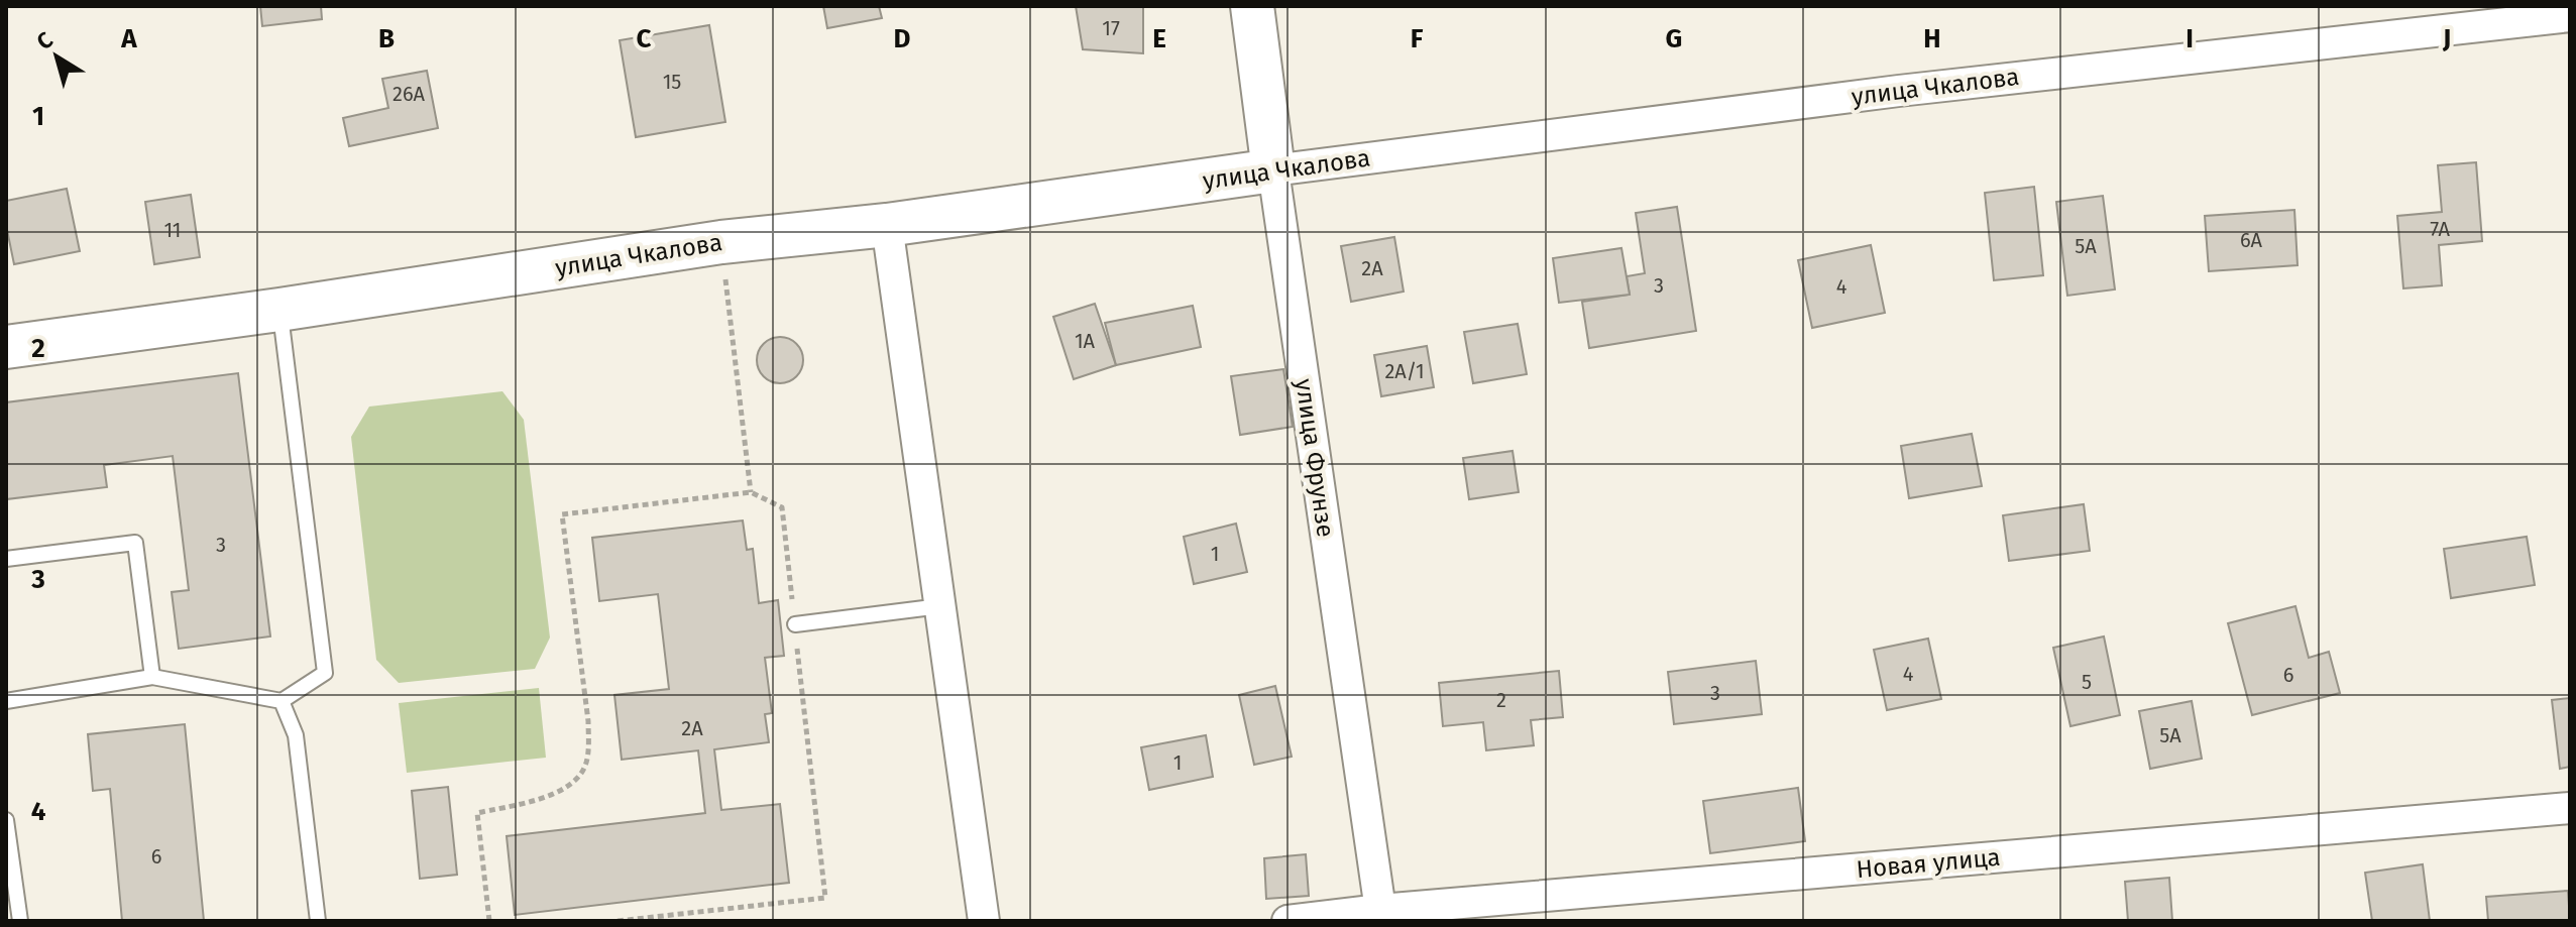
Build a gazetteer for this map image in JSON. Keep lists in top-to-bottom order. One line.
{"streets":{"street":["улица Чкалова","улица Фрунзе","Новая улица"]},"crossings":[["улица Чкалова","улица Фрунзе"],["улица Фрунзе","Новая улица"]],"house_numbers":["17","15","26А","7А","11","6А","5А","2А","3","4","1А","2А/1","3","1","4","6","5","3","2","2А","5А","1","6"],"north":"top left","grid":{"columns":["A","B","C","D","E","F","G","H","I","J"],"rows":["1","2","3","4"]}}
